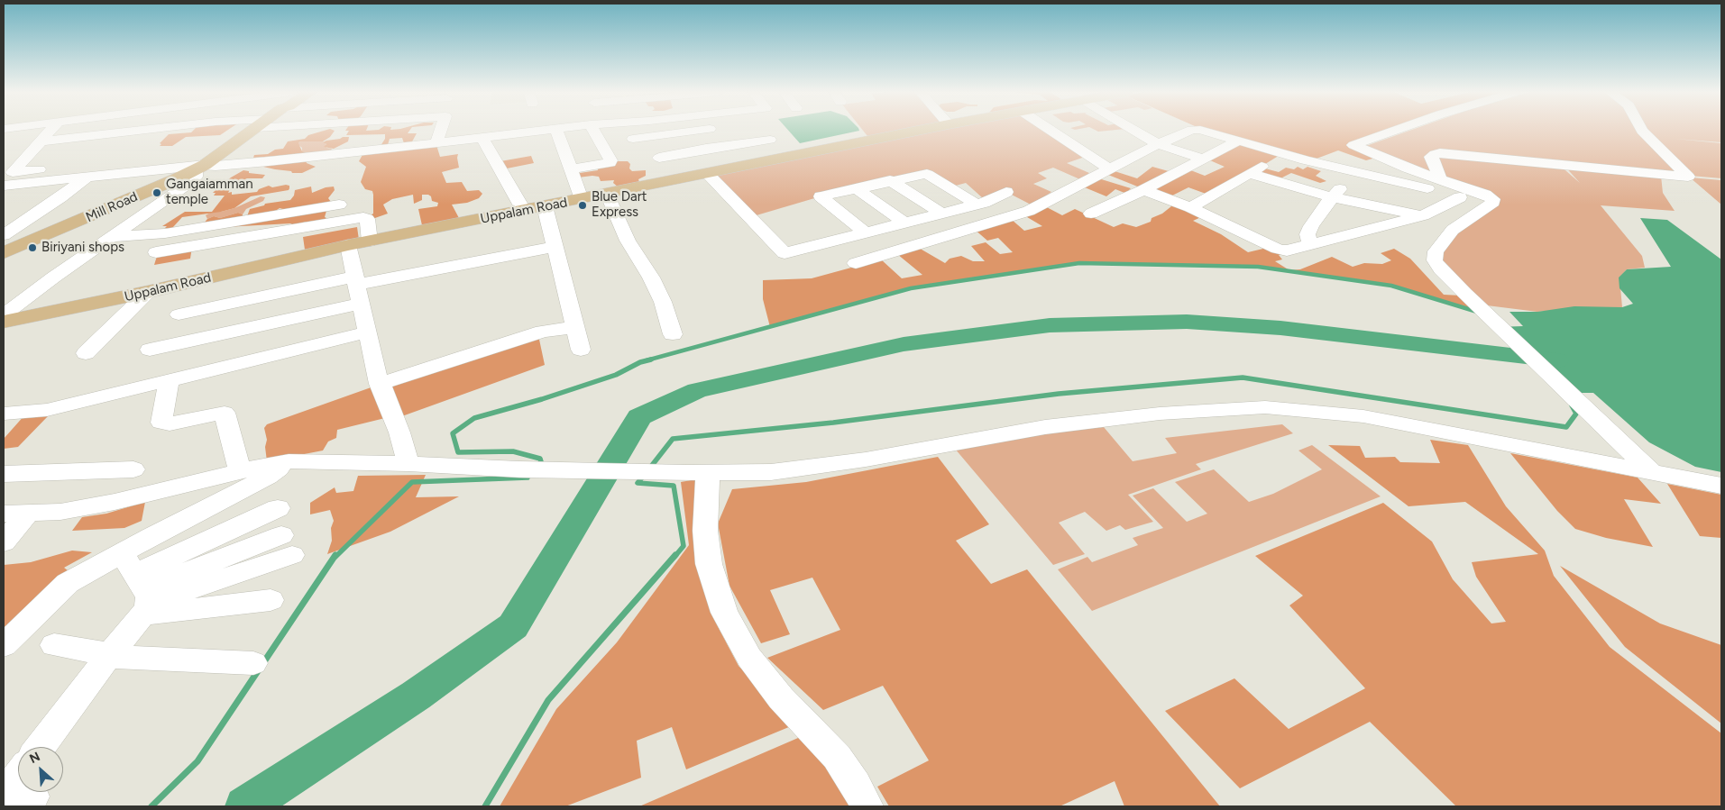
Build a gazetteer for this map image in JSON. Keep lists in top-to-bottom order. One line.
{"streets":{"main road":["Mill Road","Uppalam Road"]},"places":["Gangaiamman temple","Blue Dart Express","Biriyani shops"],"north":"top left"}
